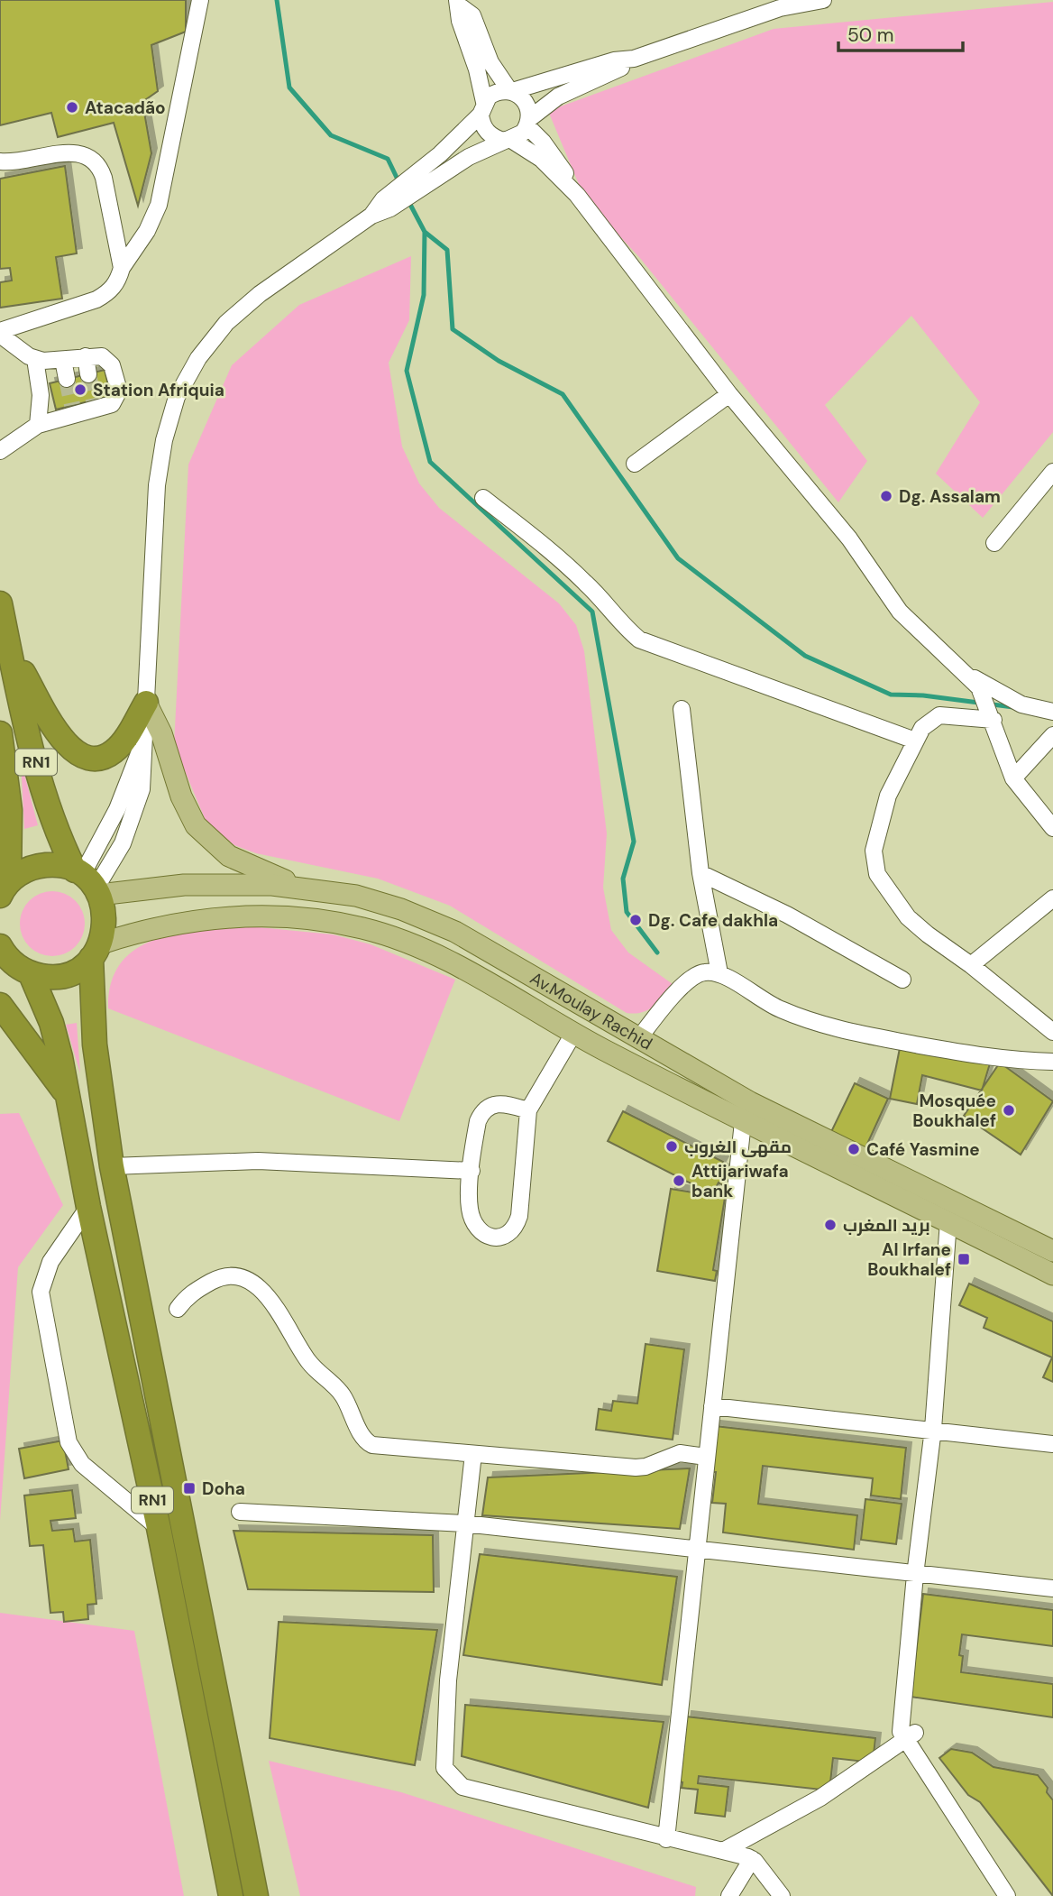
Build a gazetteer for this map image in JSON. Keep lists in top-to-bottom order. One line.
{"streets":{"highway":["RN1"],"main road":["Av.Moulay Rachid"]},"crossings":[["RN1","Av.Moulay Rachid"]],"places":{"other":["Atacadão","Station Afriquia","Dg. Assalam","Dg. Cafe dakhla","Mosquée Boukhalef","مقهى الغروب","Café Yasmine","Attijariwafa bank","بريد المغرب"],"transit":["Al Irfane Boukhalef","Doha"]},"scale_bar":"50 m"}
